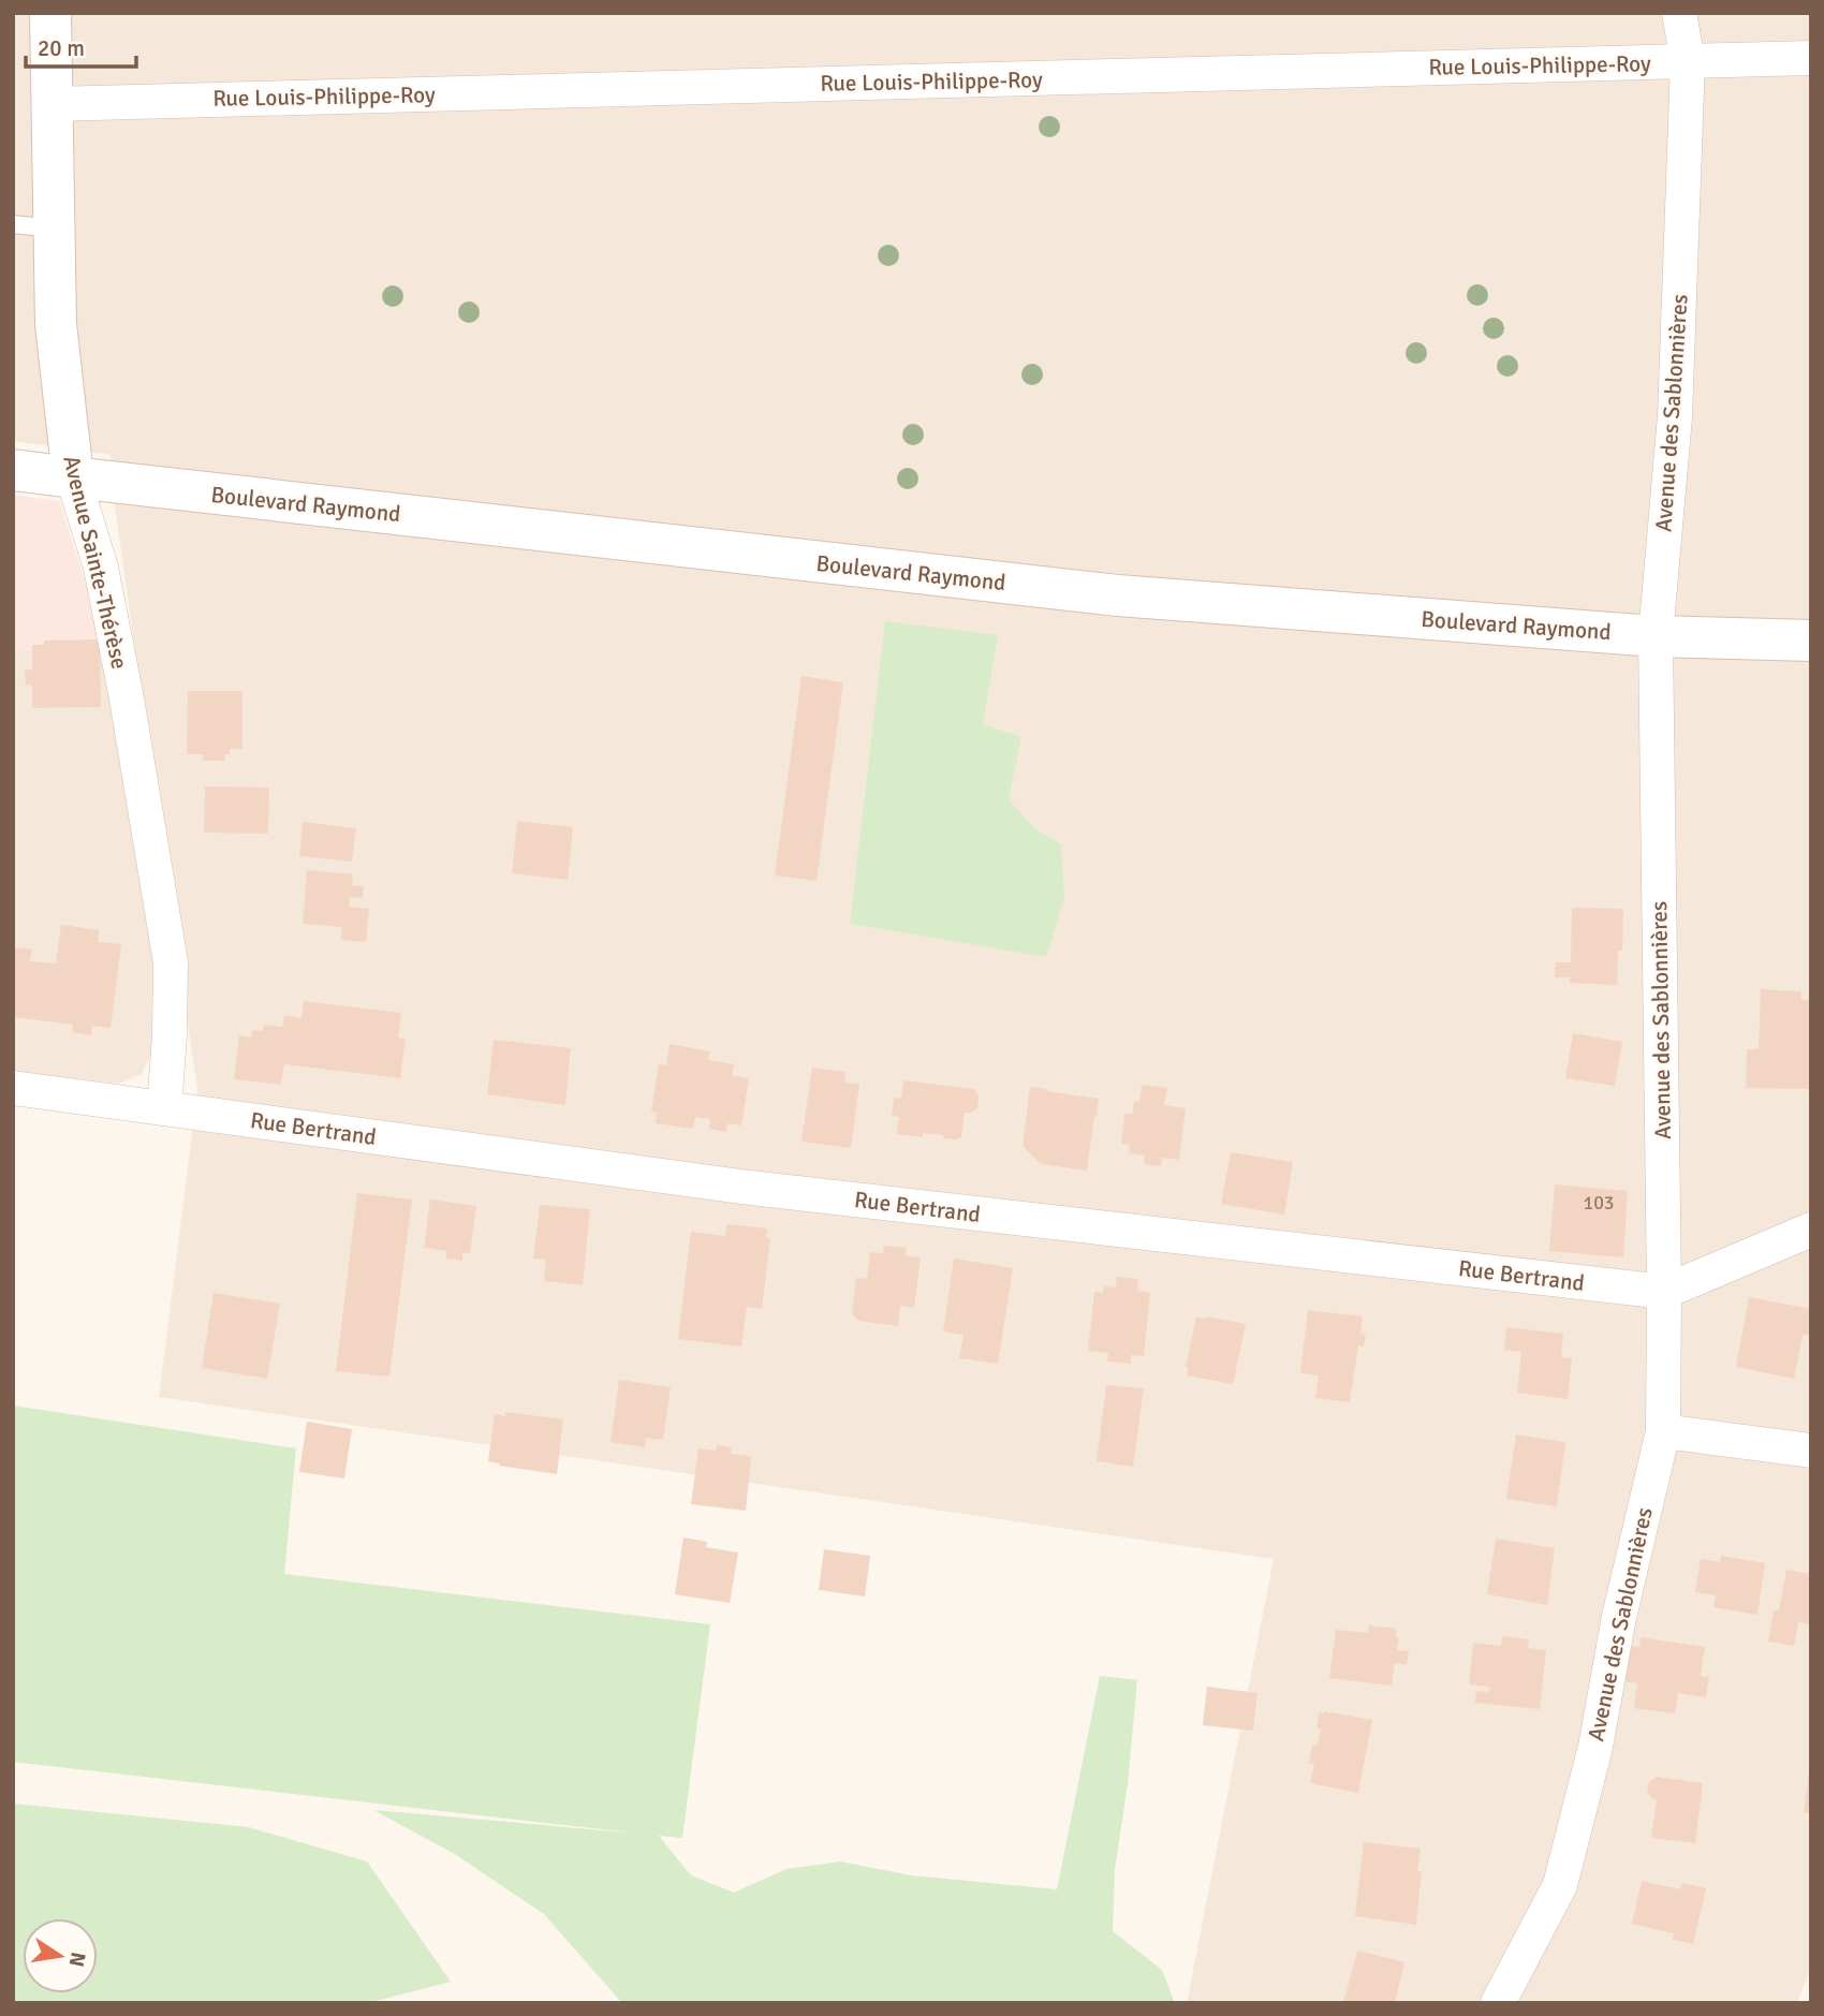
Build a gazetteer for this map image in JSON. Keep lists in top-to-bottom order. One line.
{"streets":{"street":["Rue Louis-Philippe-Roy","Avenue des Sablonnières","Boulevard Raymond","Avenue Sainte-Thérèse","Rue Bertrand"]},"crossings":[["Rue Louis-Philippe-Roy","Avenue des Sablonnières"],["Rue Louis-Philippe-Roy","Avenue Sainte-Thérèse"],["Avenue des Sablonnières","Boulevard Raymond"],["Avenue des Sablonnières","Rue Bertrand"],["Boulevard Raymond","Avenue Sainte-Thérèse"],["Avenue Sainte-Thérèse","Rue Bertrand"]],"house_numbers":["103"],"scale_bar":"20 m","north":"right"}
